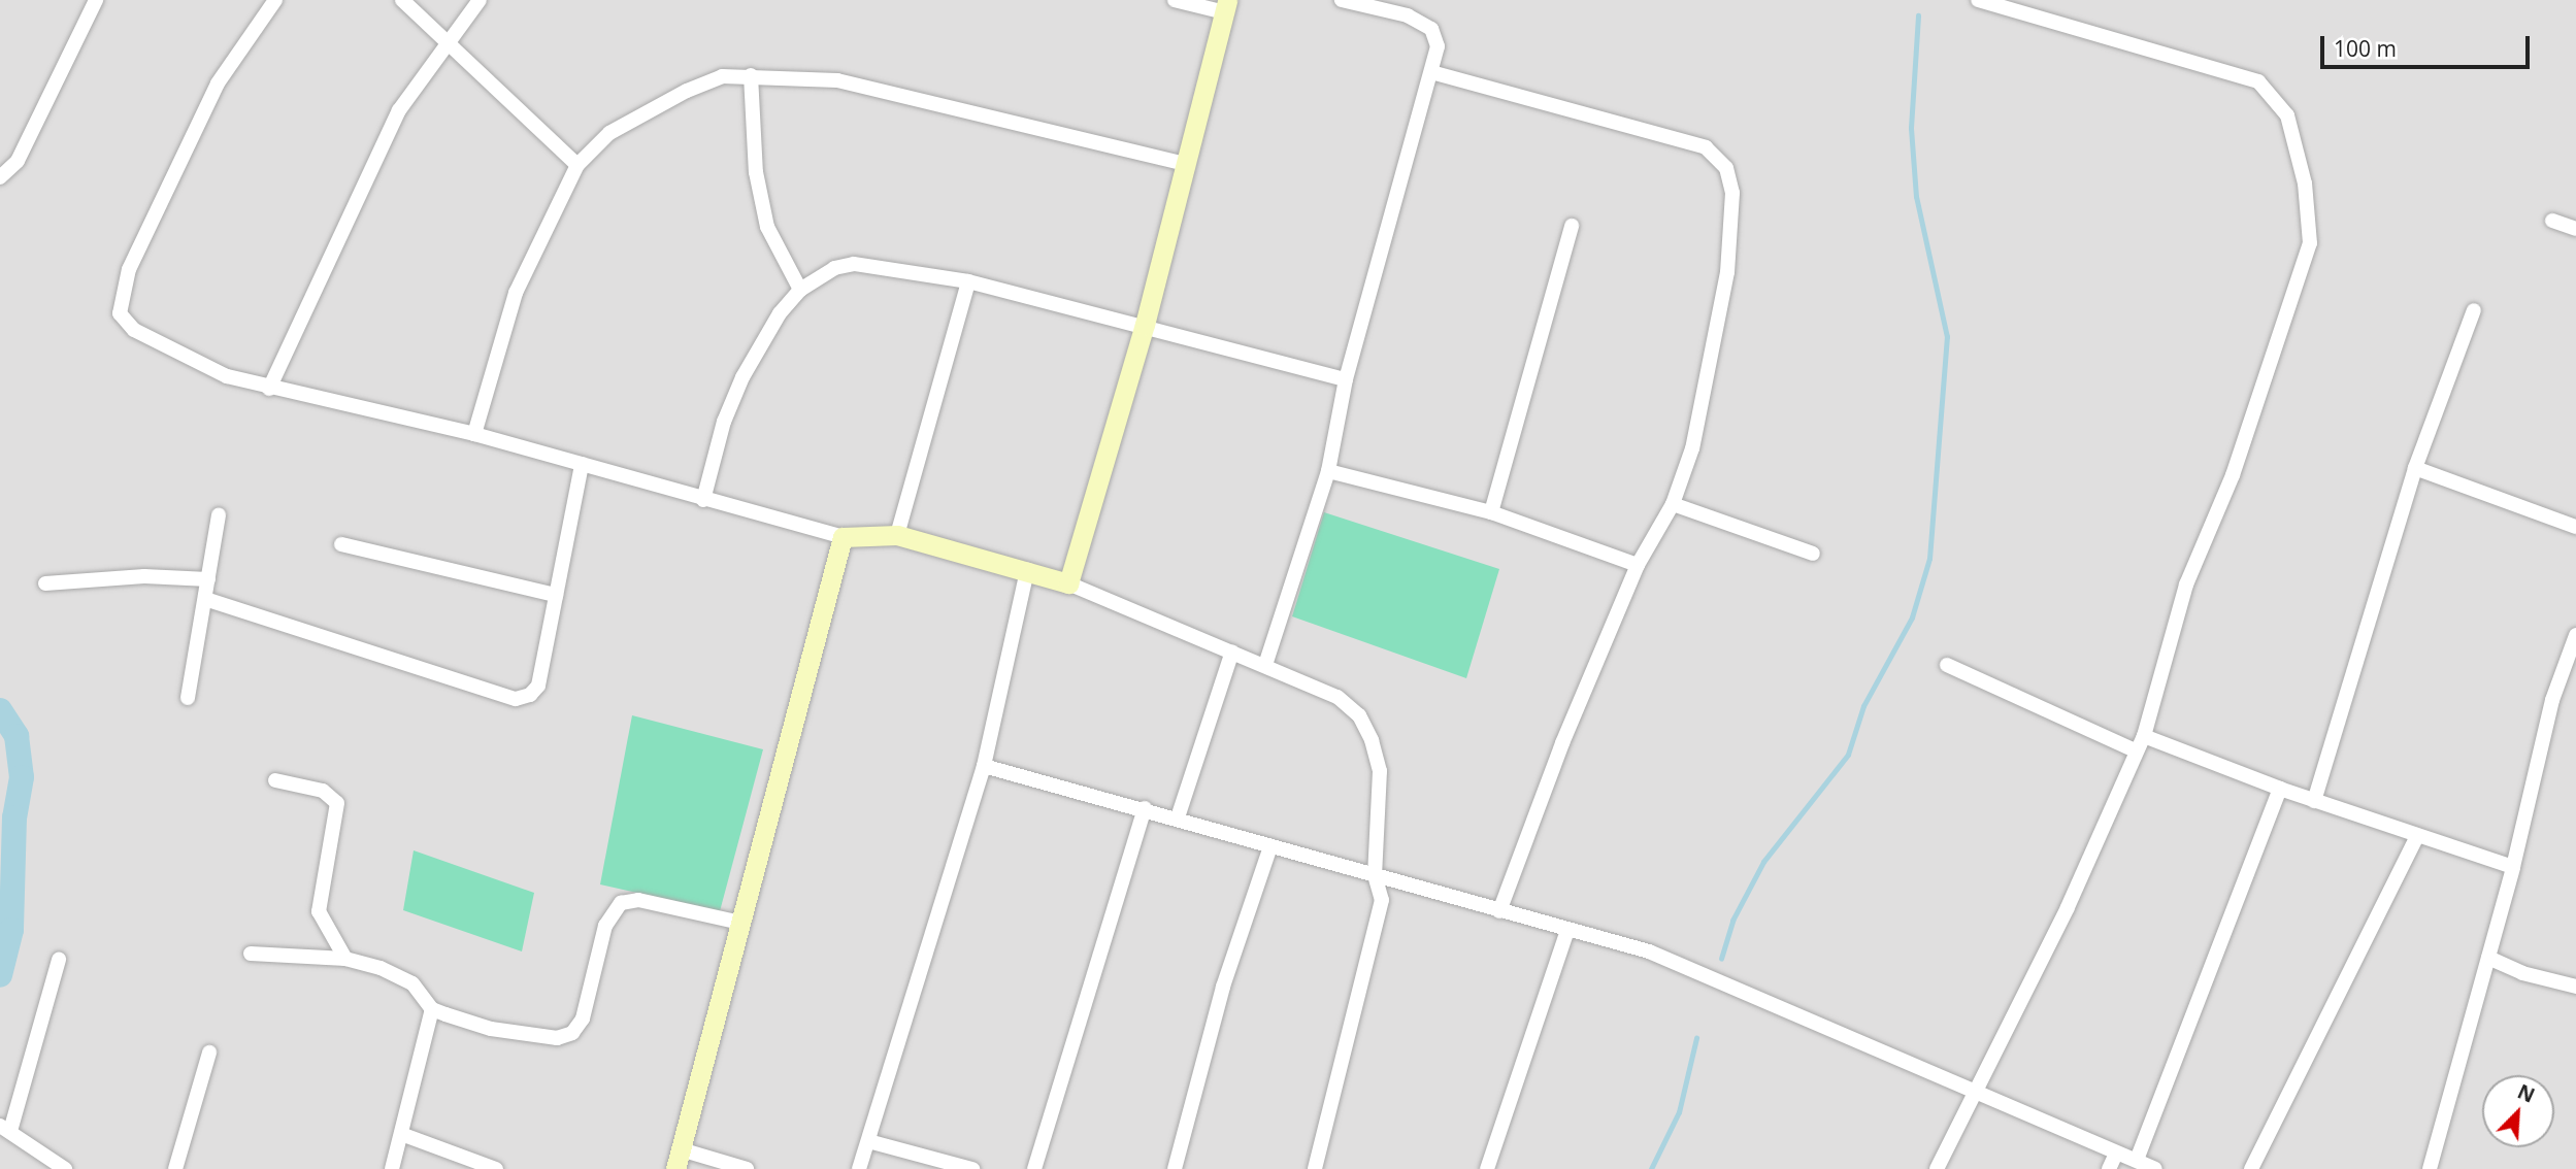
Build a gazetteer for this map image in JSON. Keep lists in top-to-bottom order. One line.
{"scale_bar":"100 m","north":"top right"}
